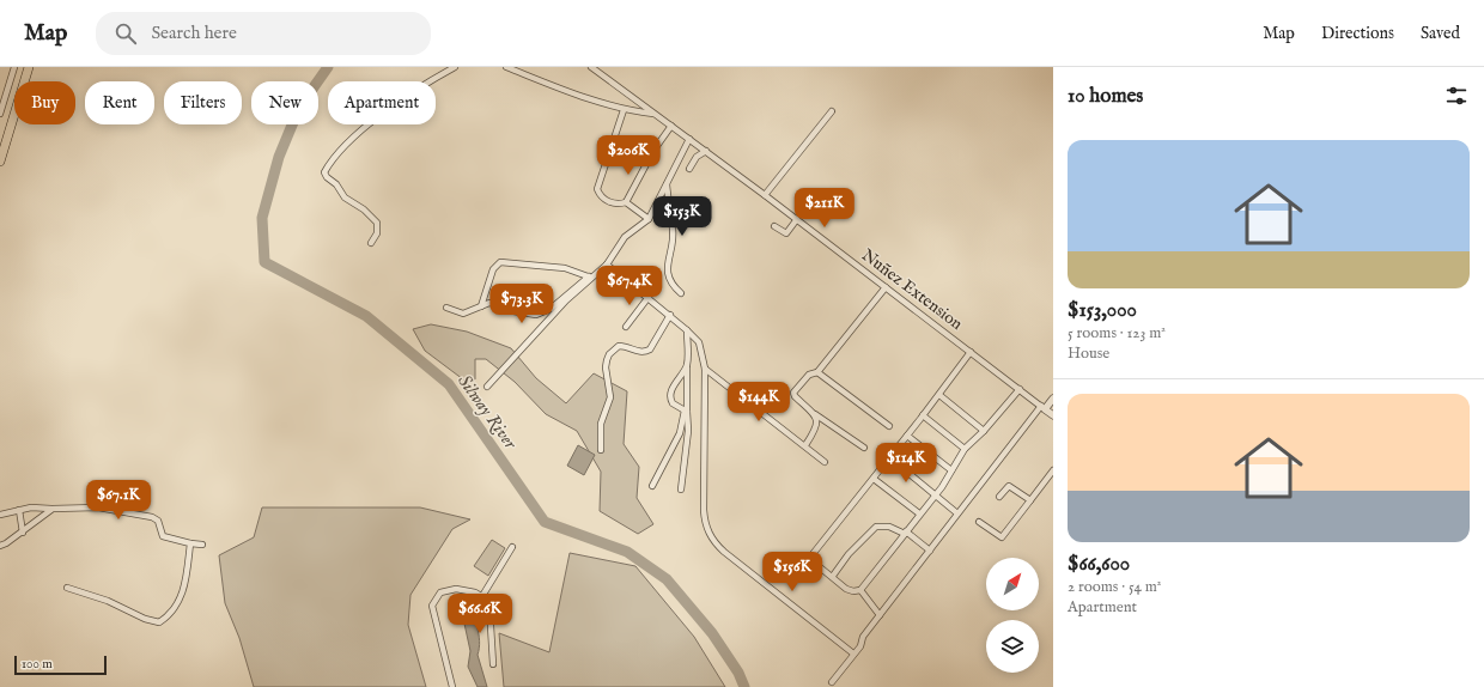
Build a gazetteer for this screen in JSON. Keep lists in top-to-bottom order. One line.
{"streets":{"street":["Nuñez Extension"]},"water":["Silway River"],"scale_bar":"100 m","north":"top right","page":{"header":"Map","search":"Search here","nav":["Map","Directions","Saved"],"heading":"10 homes","chip":["Buy","Rent","Filters","New","Apartment"],"list":[{"name":"$153,000","note":"5 rooms · 123 m² · House"},{"name":"$66,600","note":"2 rooms · 54 m² · Apartment"}],"price":["$206K","$211K","$153K","$67.4K","$73.3K","$144K","$114K","$67.1K","$156K","$66.6K"],"scale":"100 m"}}
